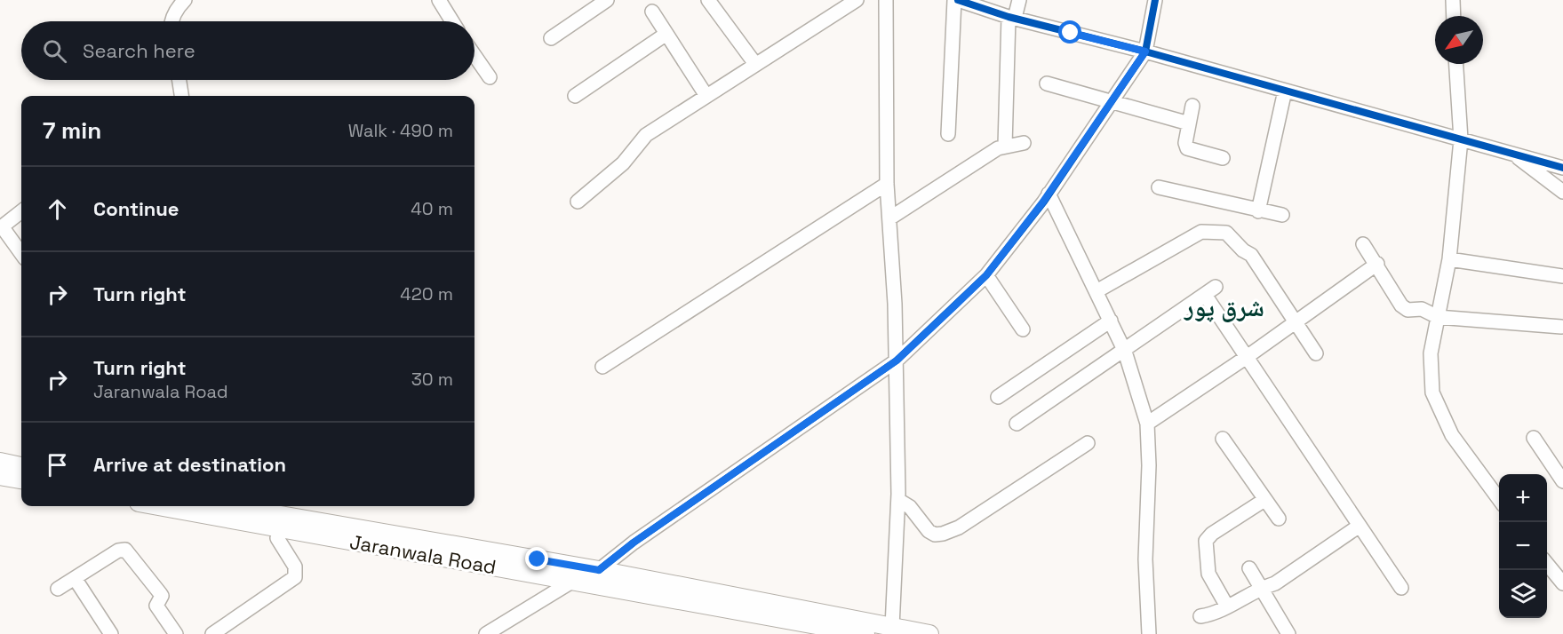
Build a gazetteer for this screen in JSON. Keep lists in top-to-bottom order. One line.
{"streets":{"main road":["Jaranwala Road"]},"districts":["شرق پور"],"north":"bottom left","page":{"search":"Search here","heading":["7 min","Walk · 490 m"],"list":[["Continue","40 m"],["Turn right","420 m"],["Turn right","Jaranwala Road","30 m"],"Arrive at destination"],"map_buttons":["+","−"]}}
